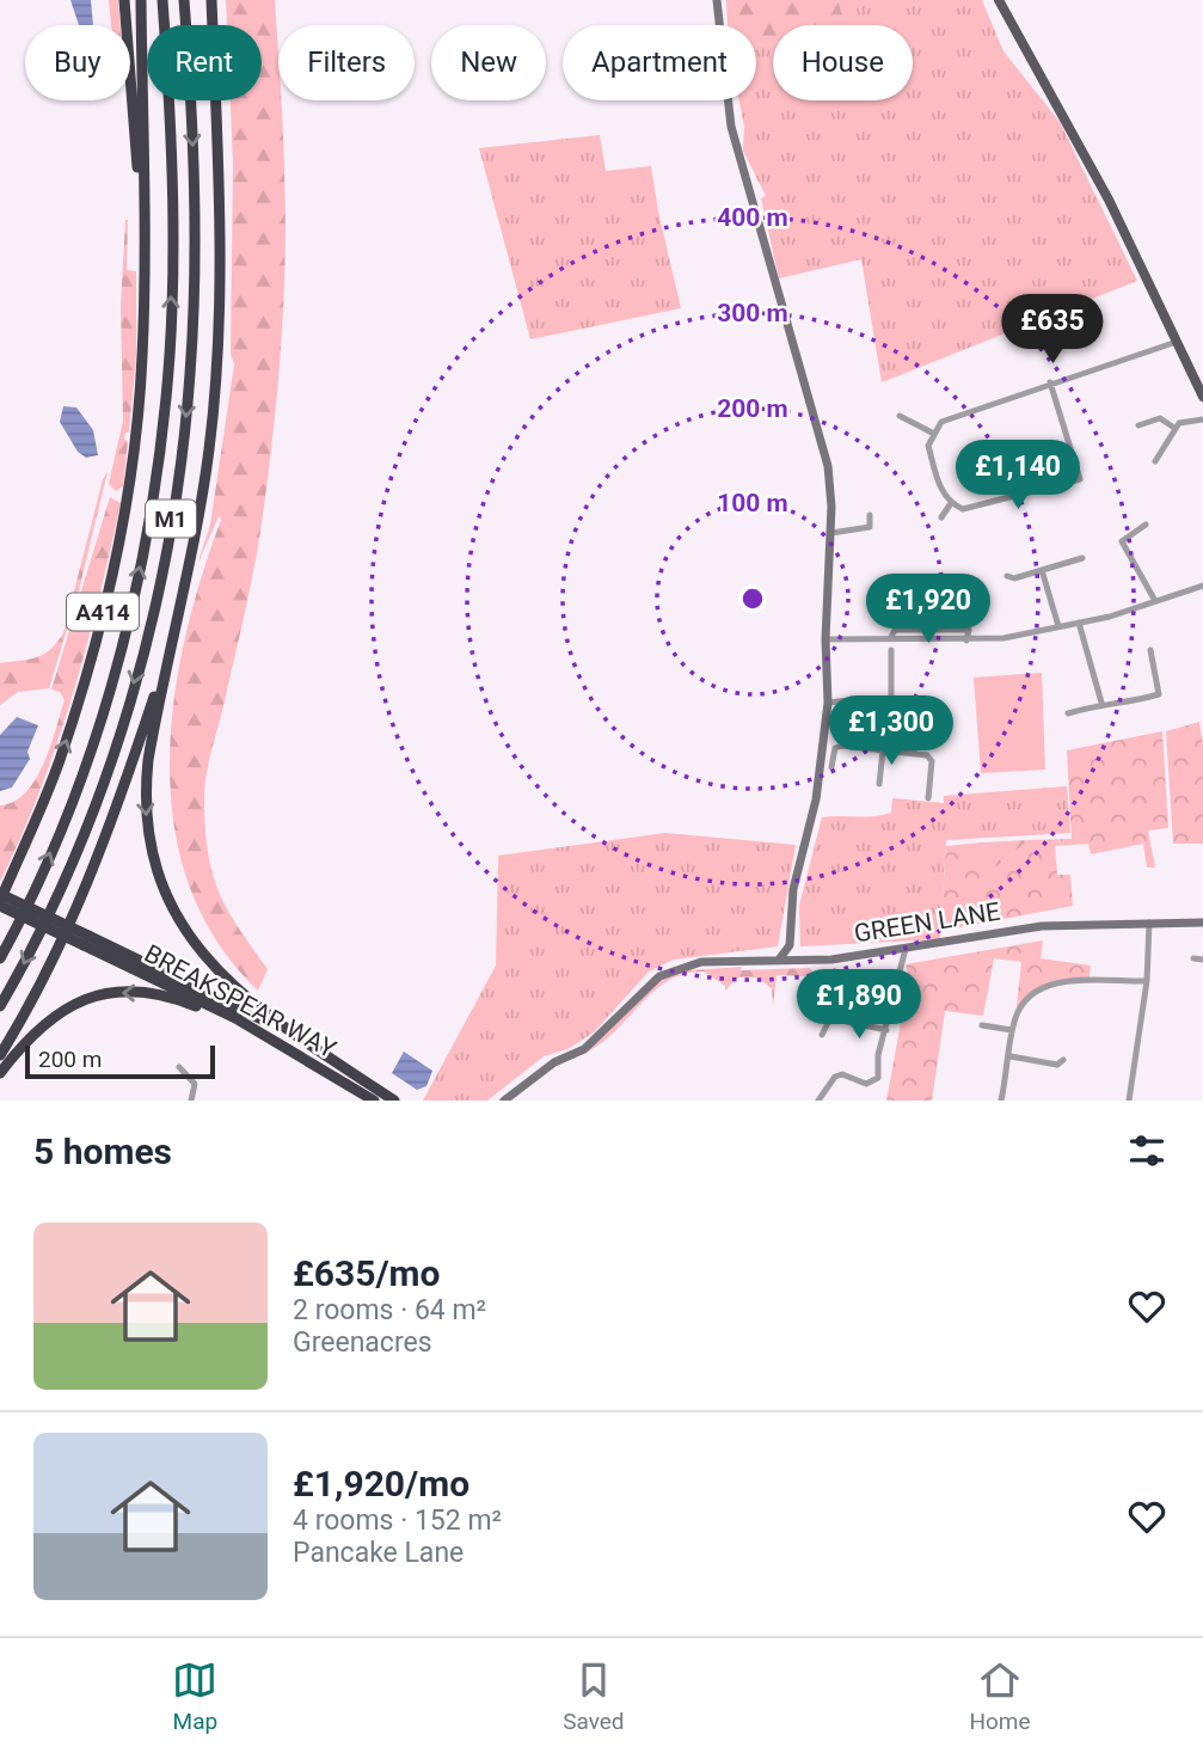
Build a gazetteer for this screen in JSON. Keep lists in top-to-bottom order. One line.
{"streets":{"highway":["M1","A414","BREAKSPEAR WAY"],"street":["GREEN LANE"]},"crossings":[["A414","BREAKSPEAR WAY"]],"scale_bar":"200 m","page":{"chip":["Buy","Rent","Filters","New","Apartment","House"],"price":["£635","£1,140","£1,920","£1,300","£1,890"],"scale":"200 m","heading":"5 homes","list":[{"name":"£635/mo","note":"2 rooms · 64 m² · Greenacres"},{"name":"£1,920/mo","note":"4 rooms · 152 m² · Pancake Lane"}],"tabs":["Map","Saved","Home"]},"rings":["400 m","300 m","200 m","100 m"]}
